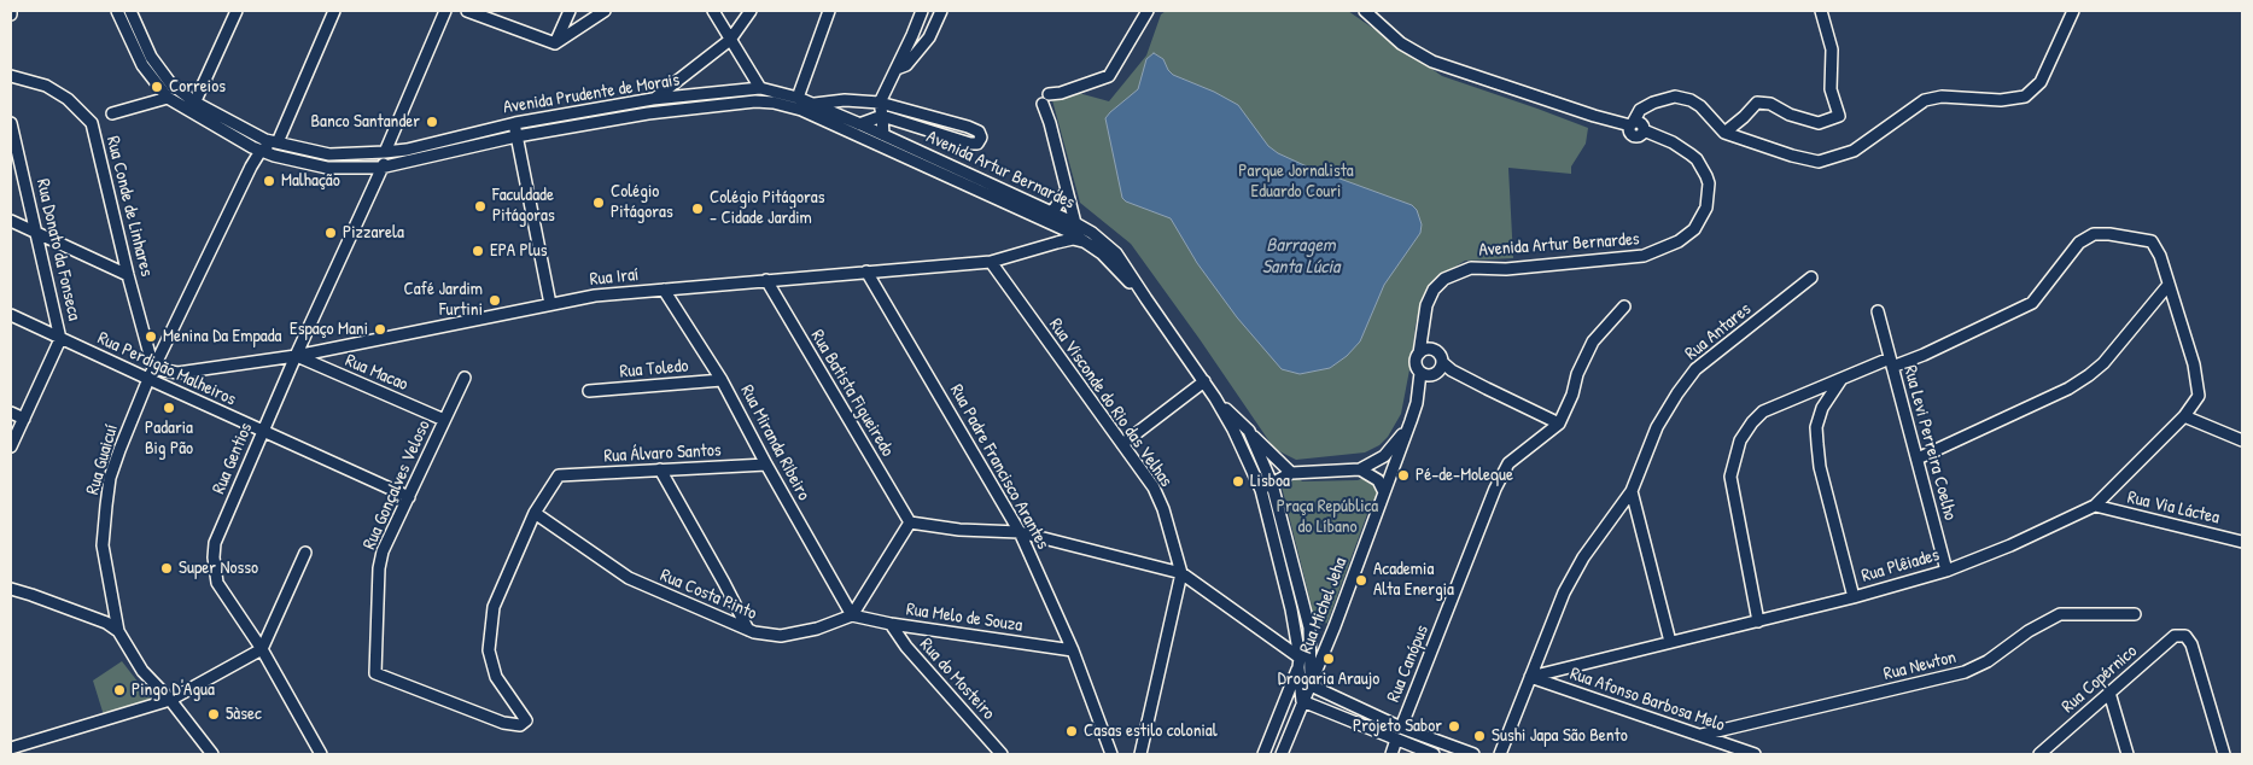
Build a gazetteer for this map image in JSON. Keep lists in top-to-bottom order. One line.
{"streets":{"street":["Avenida Prudente de Morais","Avenida Artur Bernardes","Rua Conde de Linhares","Rua Donato da Fonseca","Rua Iraí","Rua Antares","Rua Perdigão Malheiros","Rua Toledo","Rua Macao","Rua Batista Figueiredo","Rua Visconde do Rio das Velhas","Rua Miranda Ribeiro","Rua Levi Perreira Coelho","Rua Álvaro Santos","Rua Gentios","Rua Guaicuí","Rua Padre Francisco Arantes","Rua Gonçalves Veloso","Rua Via Láctea","Rua Plêiades","Rua Costa Pinto","Rua Michel Jeha","Rua Melo de Souza","Rua Canópus","Rua Newton","Rua do Mosteiro","Rua Copérnico","Rua Afonso Barbosa Melo"]},"crossings":[["Avenida Prudente de Morais","Avenida Artur Bernardes"],["Avenida Prudente de Morais","Rua Gentios"],["Avenida Prudente de Morais","Rua Guaicuí"],["Avenida Artur Bernardes","Rua Iraí"],["Avenida Artur Bernardes","Rua Michel Jeha"],["Rua Conde de Linhares","Rua Iraí"],["Rua Conde de Linhares","Rua Guaicuí"],["Rua Donato da Fonseca","Rua Perdigão Malheiros"],["Rua Iraí","Rua Macao"],["Rua Iraí","Rua Batista Figueiredo"],["Rua Iraí","Rua Visconde do Rio das Velhas"],["Rua Iraí","Rua Miranda Ribeiro"],["Rua Iraí","Rua Gentios"],["Rua Iraí","Rua Guaicuí"],["Rua Iraí","Rua Padre Francisco Arantes"],["Rua Antares","Rua Plêiades"],["Rua Antares","Rua Afonso Barbosa Melo"],["Rua Perdigão Malheiros","Rua Gentios"],["Rua Perdigão Malheiros","Rua Guaicuí"],["Rua Perdigão Malheiros","Rua Gonçalves Veloso"],["Rua Toledo","Rua Miranda Ribeiro"],["Rua Macao","Rua Gentios"],["Rua Macao","Rua Gonçalves Veloso"],["Rua Miranda Ribeiro","Rua Álvaro Santos"],["Rua Miranda Ribeiro","Rua Costa Pinto"],["Rua Miranda Ribeiro","Rua Melo de Souza"],["Rua Levi Perreira Coelho","Rua Plêiades"],["Rua Álvaro Santos","Rua Gonçalves Veloso"],["Rua Álvaro Santos","Rua Costa Pinto"],["Rua Padre Francisco Arantes","Rua Melo de Souza"],["Rua Gonçalves Veloso","Rua Costa Pinto"],["Rua Via Láctea","Rua Plêiades"],["Rua Plêiades","Rua Afonso Barbosa Melo"],["Rua Costa Pinto","Rua Melo de Souza"],["Rua Melo de Souza","Rua do Mosteiro"],["Rua Newton","Rua Afonso Barbosa Melo"]],"water":["Barragem Santa Lúcia"],"parks":["Parque Jornalista Eduardo Couri","Praça República do Líbano"],"places":["Correios","Banco Santander","Malhação","Colégio Pitágoras","Faculdade Pitágoras","Colégio Pitágoras - Cidade Jardim","Pizzarela","EPA Plus","Café Jardim Furtini","Espaço Mani","Menina Da Empada","Padaria Big Pão","Pé-de-Moleque","Lisboa","Super Nosso","Academia Alta Energia","Drogaria Araujo","Pingo D'Agua","5àsec","Projeto Sabor","Casas estilo colonial","Sushi Japa São Bento"]}
